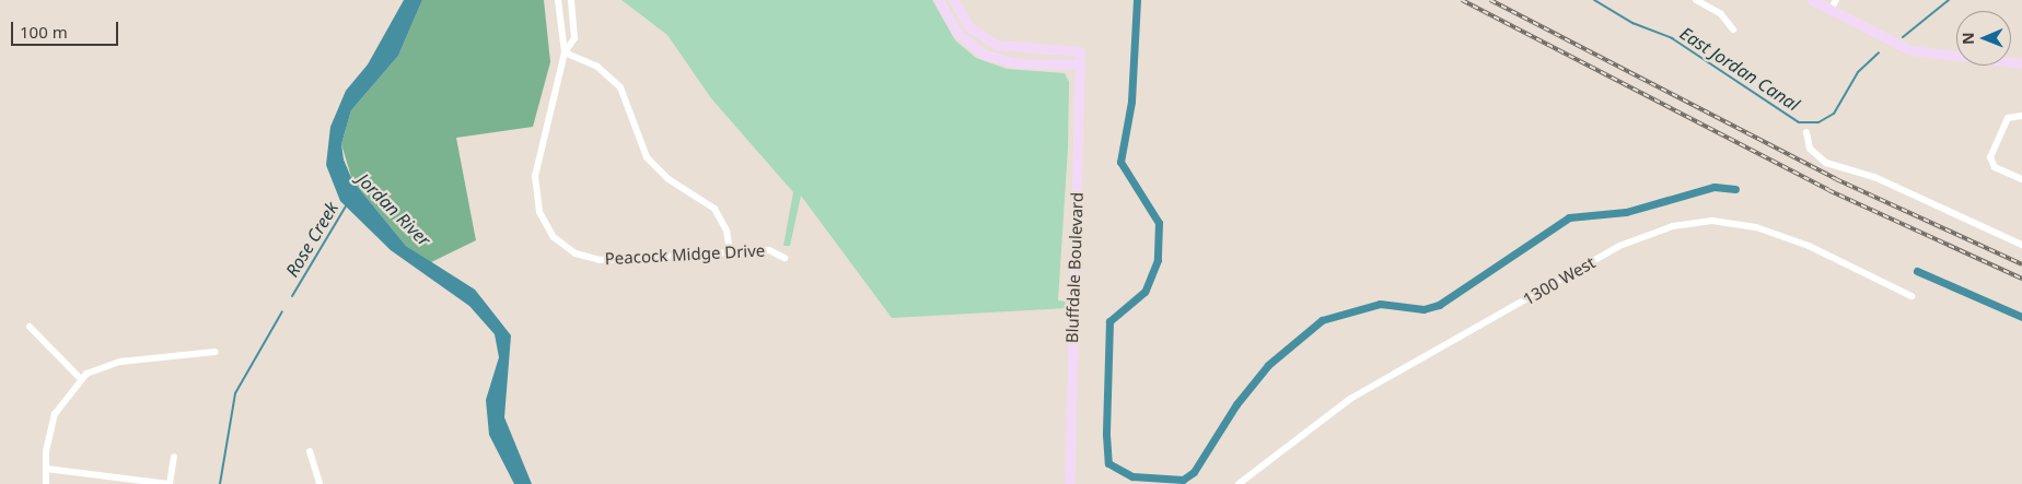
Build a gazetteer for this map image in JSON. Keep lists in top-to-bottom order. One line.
{"streets":{"street":["Peacock Midge Drive","Bluffdale Boulevard","1300 West"]},"water":["East Jordan Canal","Jordan River","Rose Creek"],"scale_bar":"100 m","north":"left"}
